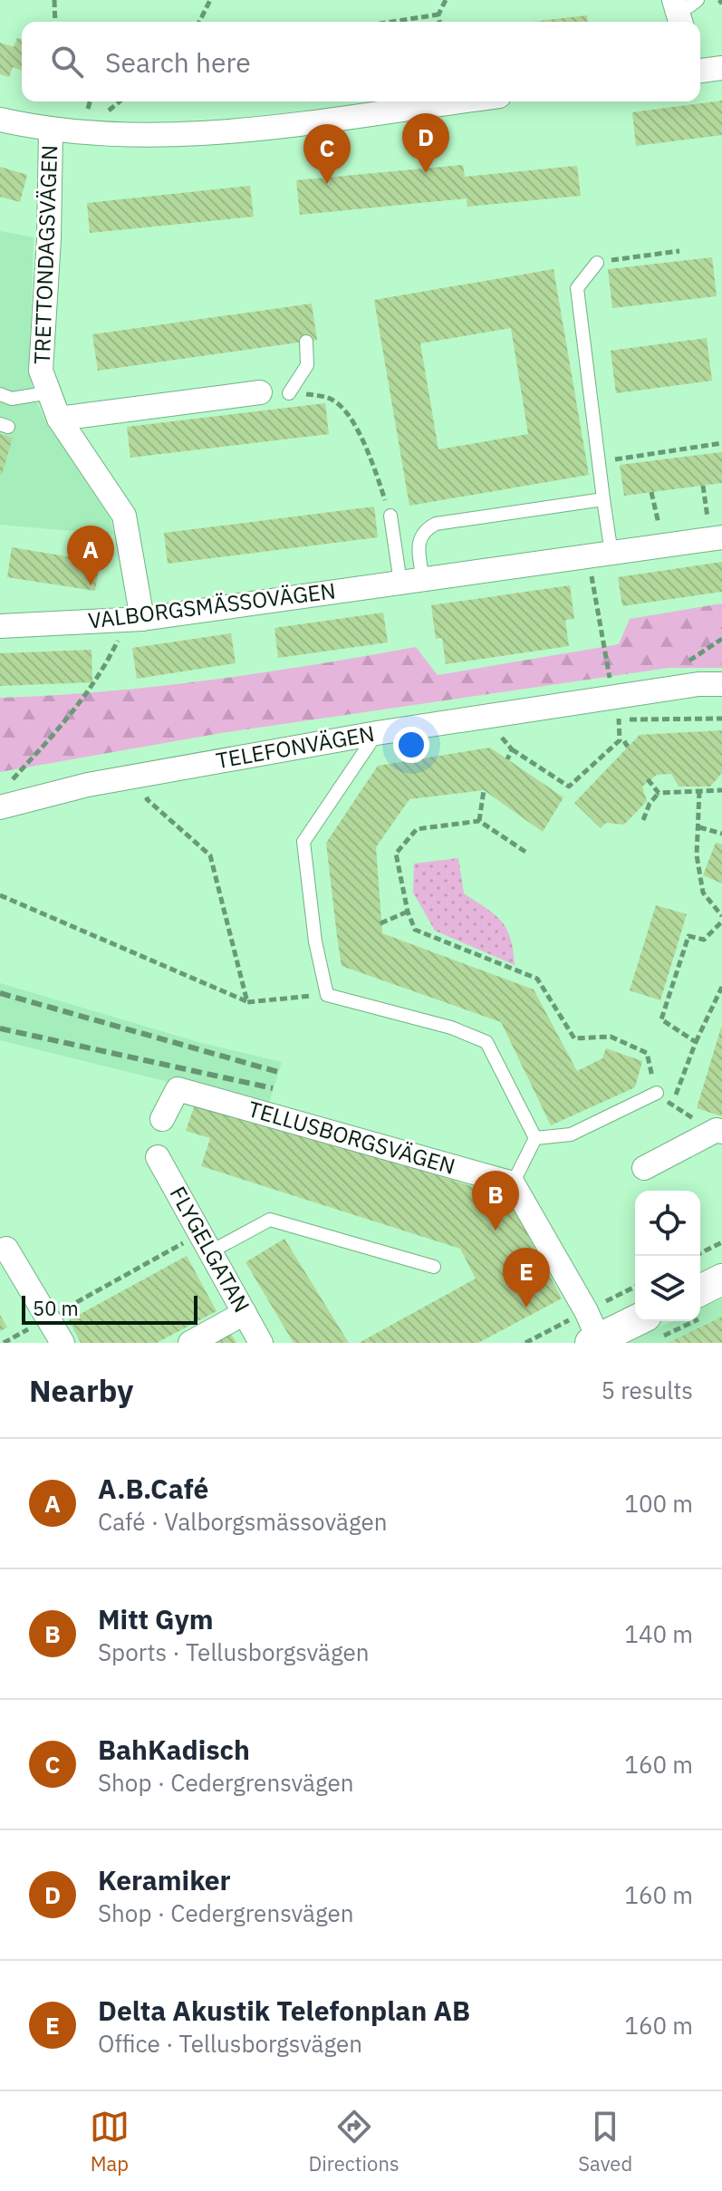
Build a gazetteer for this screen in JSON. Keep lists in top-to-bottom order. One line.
{"streets":{"street":["TRETTONDAGSVÄGEN","VALBORGSMÄSSOVÄGEN","TELEFONVÄGEN","TELLUSBORGSVÄGEN","FLYGELGATAN"]},"crossings":[["TRETTONDAGSVÄGEN","VALBORGSMÄSSOVÄGEN"]],"scale_bar":"50 m","page":{"search":"Search here","pins":["D","C","A","B","E"],"scale":"50 m","heading":["Nearby","5 results"],"list":[{"mark":"A","name":"A.B.Café","note":"Café · Valborgsmässovägen","value":"100 m"},{"mark":"B","name":"Mitt Gym","note":"Sports · Tellusborgsvägen","value":"140 m"},{"mark":"C","name":"BahKadisch","note":"Shop · Cedergrensvägen","value":"160 m"},{"mark":"D","name":"Keramiker","note":"Shop · Cedergrensvägen","value":"160 m"},{"mark":"E","name":"Delta Akustik Telefonplan AB","note":"Office · Tellusborgsvägen","value":"160 m"}],"nav":["Map","Directions","Saved"]}}
